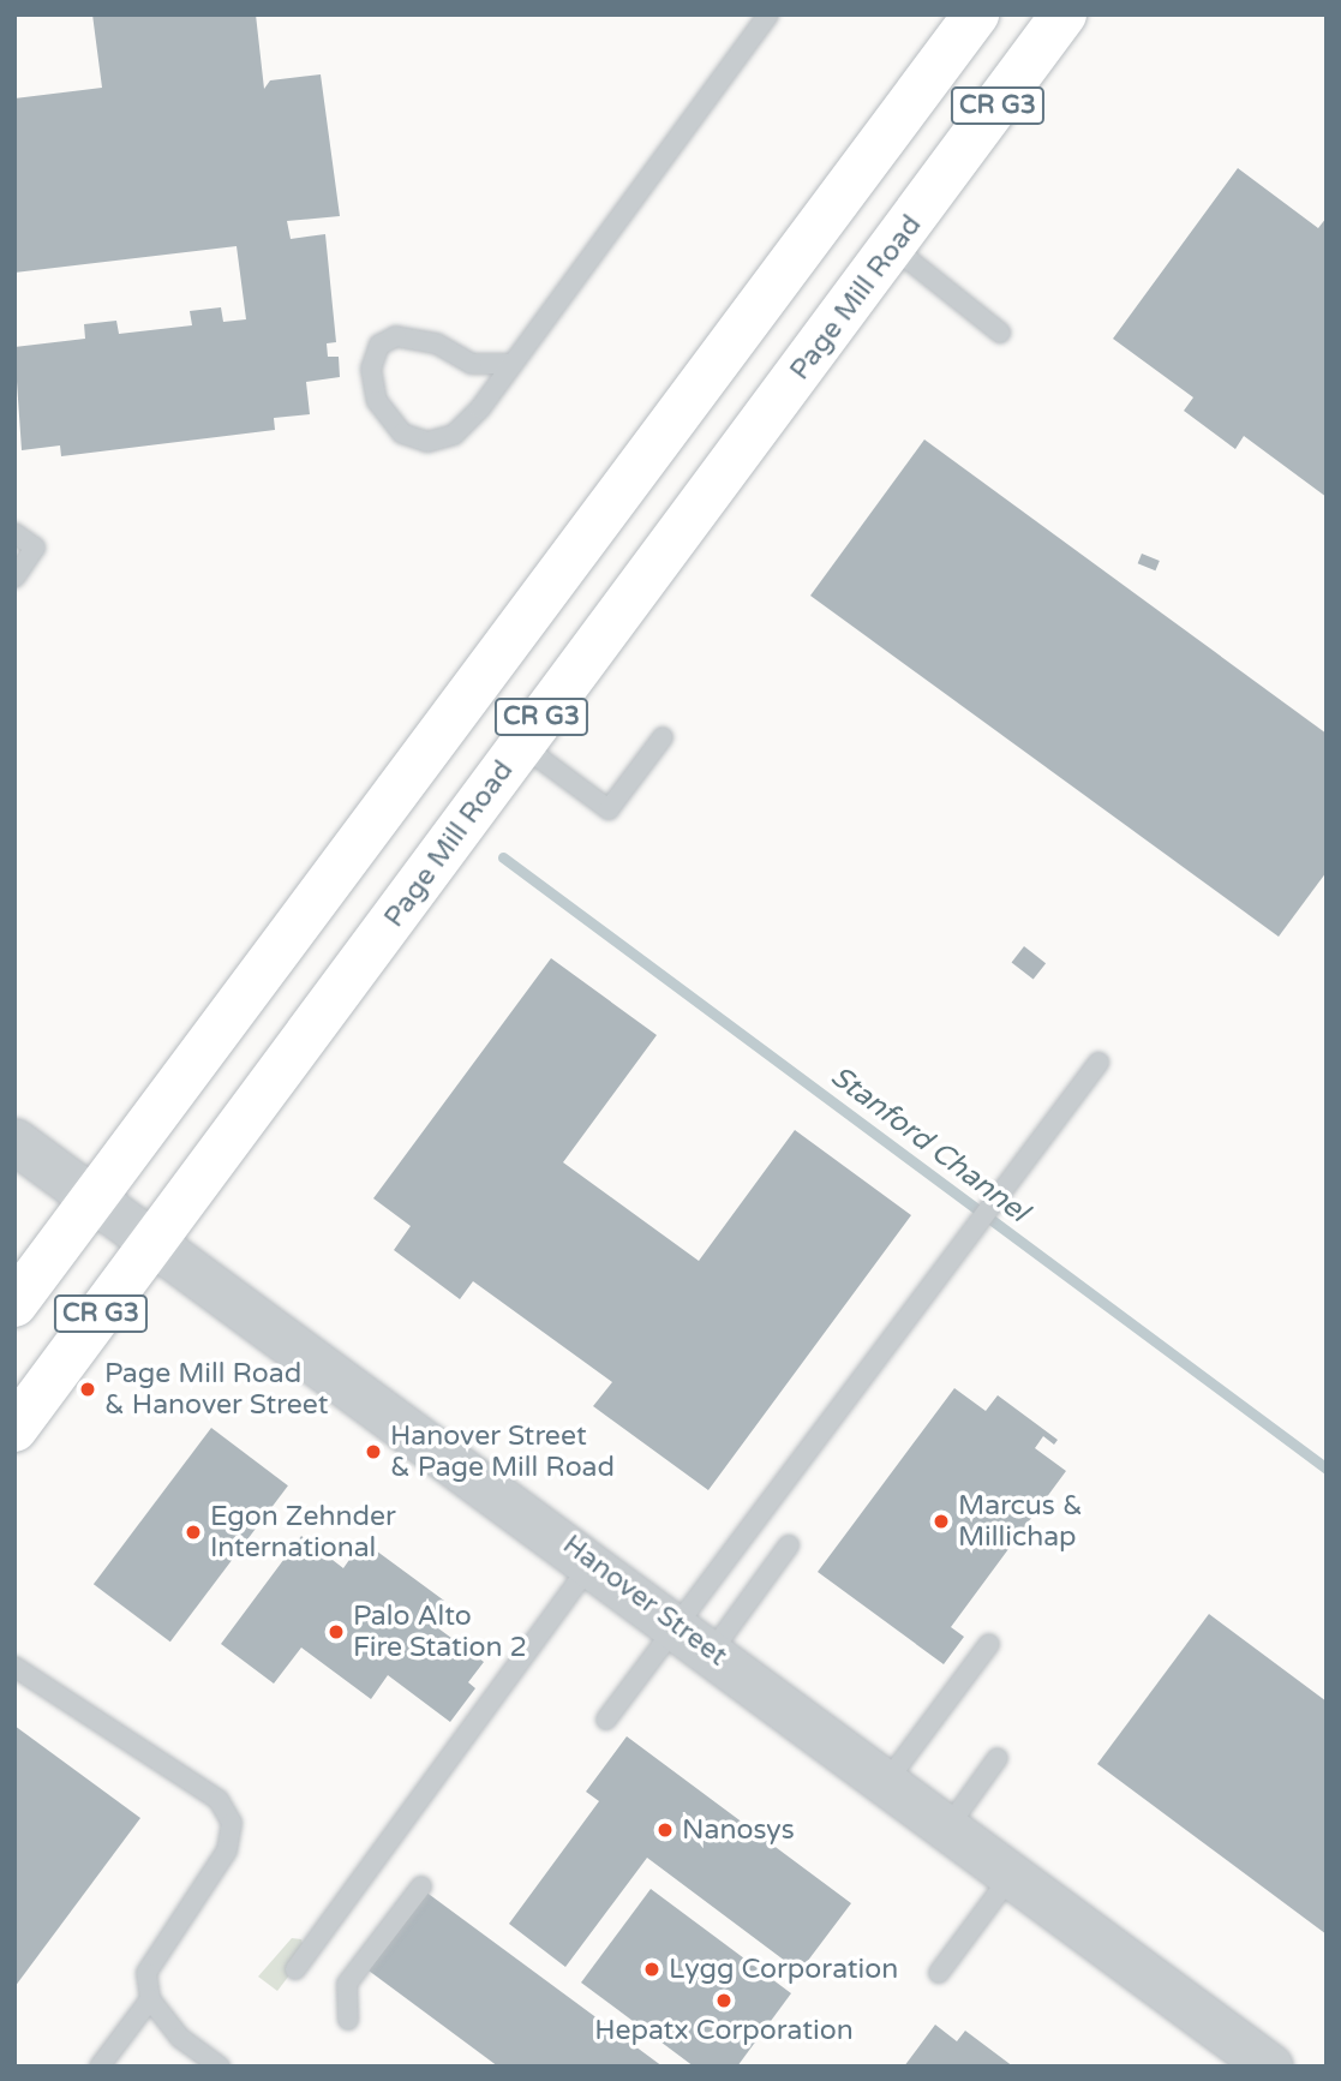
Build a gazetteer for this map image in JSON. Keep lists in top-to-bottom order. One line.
{"streets":{"main road":["CR G3","Page Mill Road"],"street":["Hanover Street"]},"crossings":[["CR G3","Hanover Street"],["Page Mill Road","Hanover Street"]],"water":["Stanford Channel"],"places":["Page Mill Road & Hanover Street","Hanover Street & Page Mill Road","Marcus & Millichap","Egon Zehnder International","Palo Alto Fire Station 2","Nanosys","Lygg Corporation","Hepatx Corporation"]}
